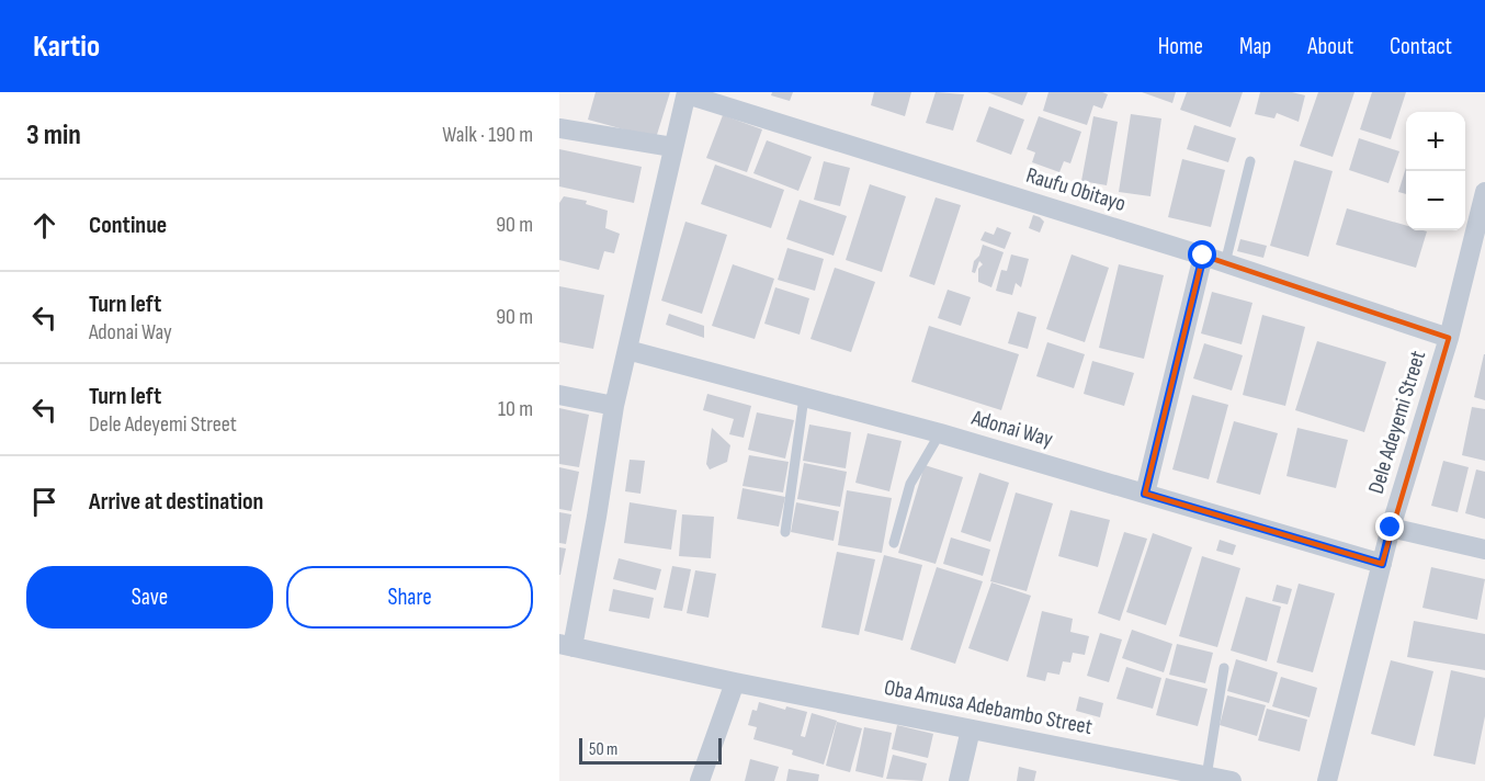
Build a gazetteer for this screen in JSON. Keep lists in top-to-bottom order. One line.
{"streets":{"street":["Raufu Obitayo","Dele Adeyemi Street","Adonai Way","Oba Amusa Adebambo Street"]},"crossings":[["Raufu Obitayo","Dele Adeyemi Street"],["Dele Adeyemi Street","Adonai Way"]],"scale_bar":"50 m","page":{"header":"Kartio","nav":["Home","Map","About","Contact"],"heading":["3 min","Walk · 190 m"],"map_buttons":["+","−"],"list":[["Continue","90 m"],["Turn left","Adonai Way","90 m"],["Turn left","Dele Adeyemi Street","10 m"],"Arrive at destination"],"buttons":["Save","Share"],"scale":"50 m"}}
